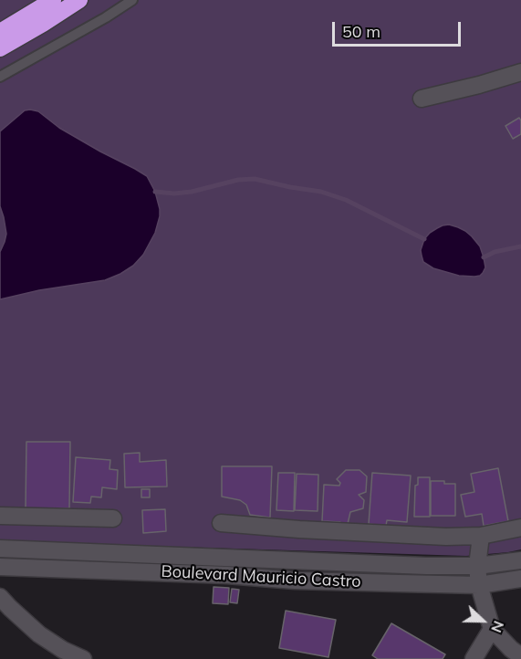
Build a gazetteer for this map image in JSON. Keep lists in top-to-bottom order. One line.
{"streets":{"street":["Boulevard Mauricio Castro"]},"scale_bar":"50 m","north":"right"}
